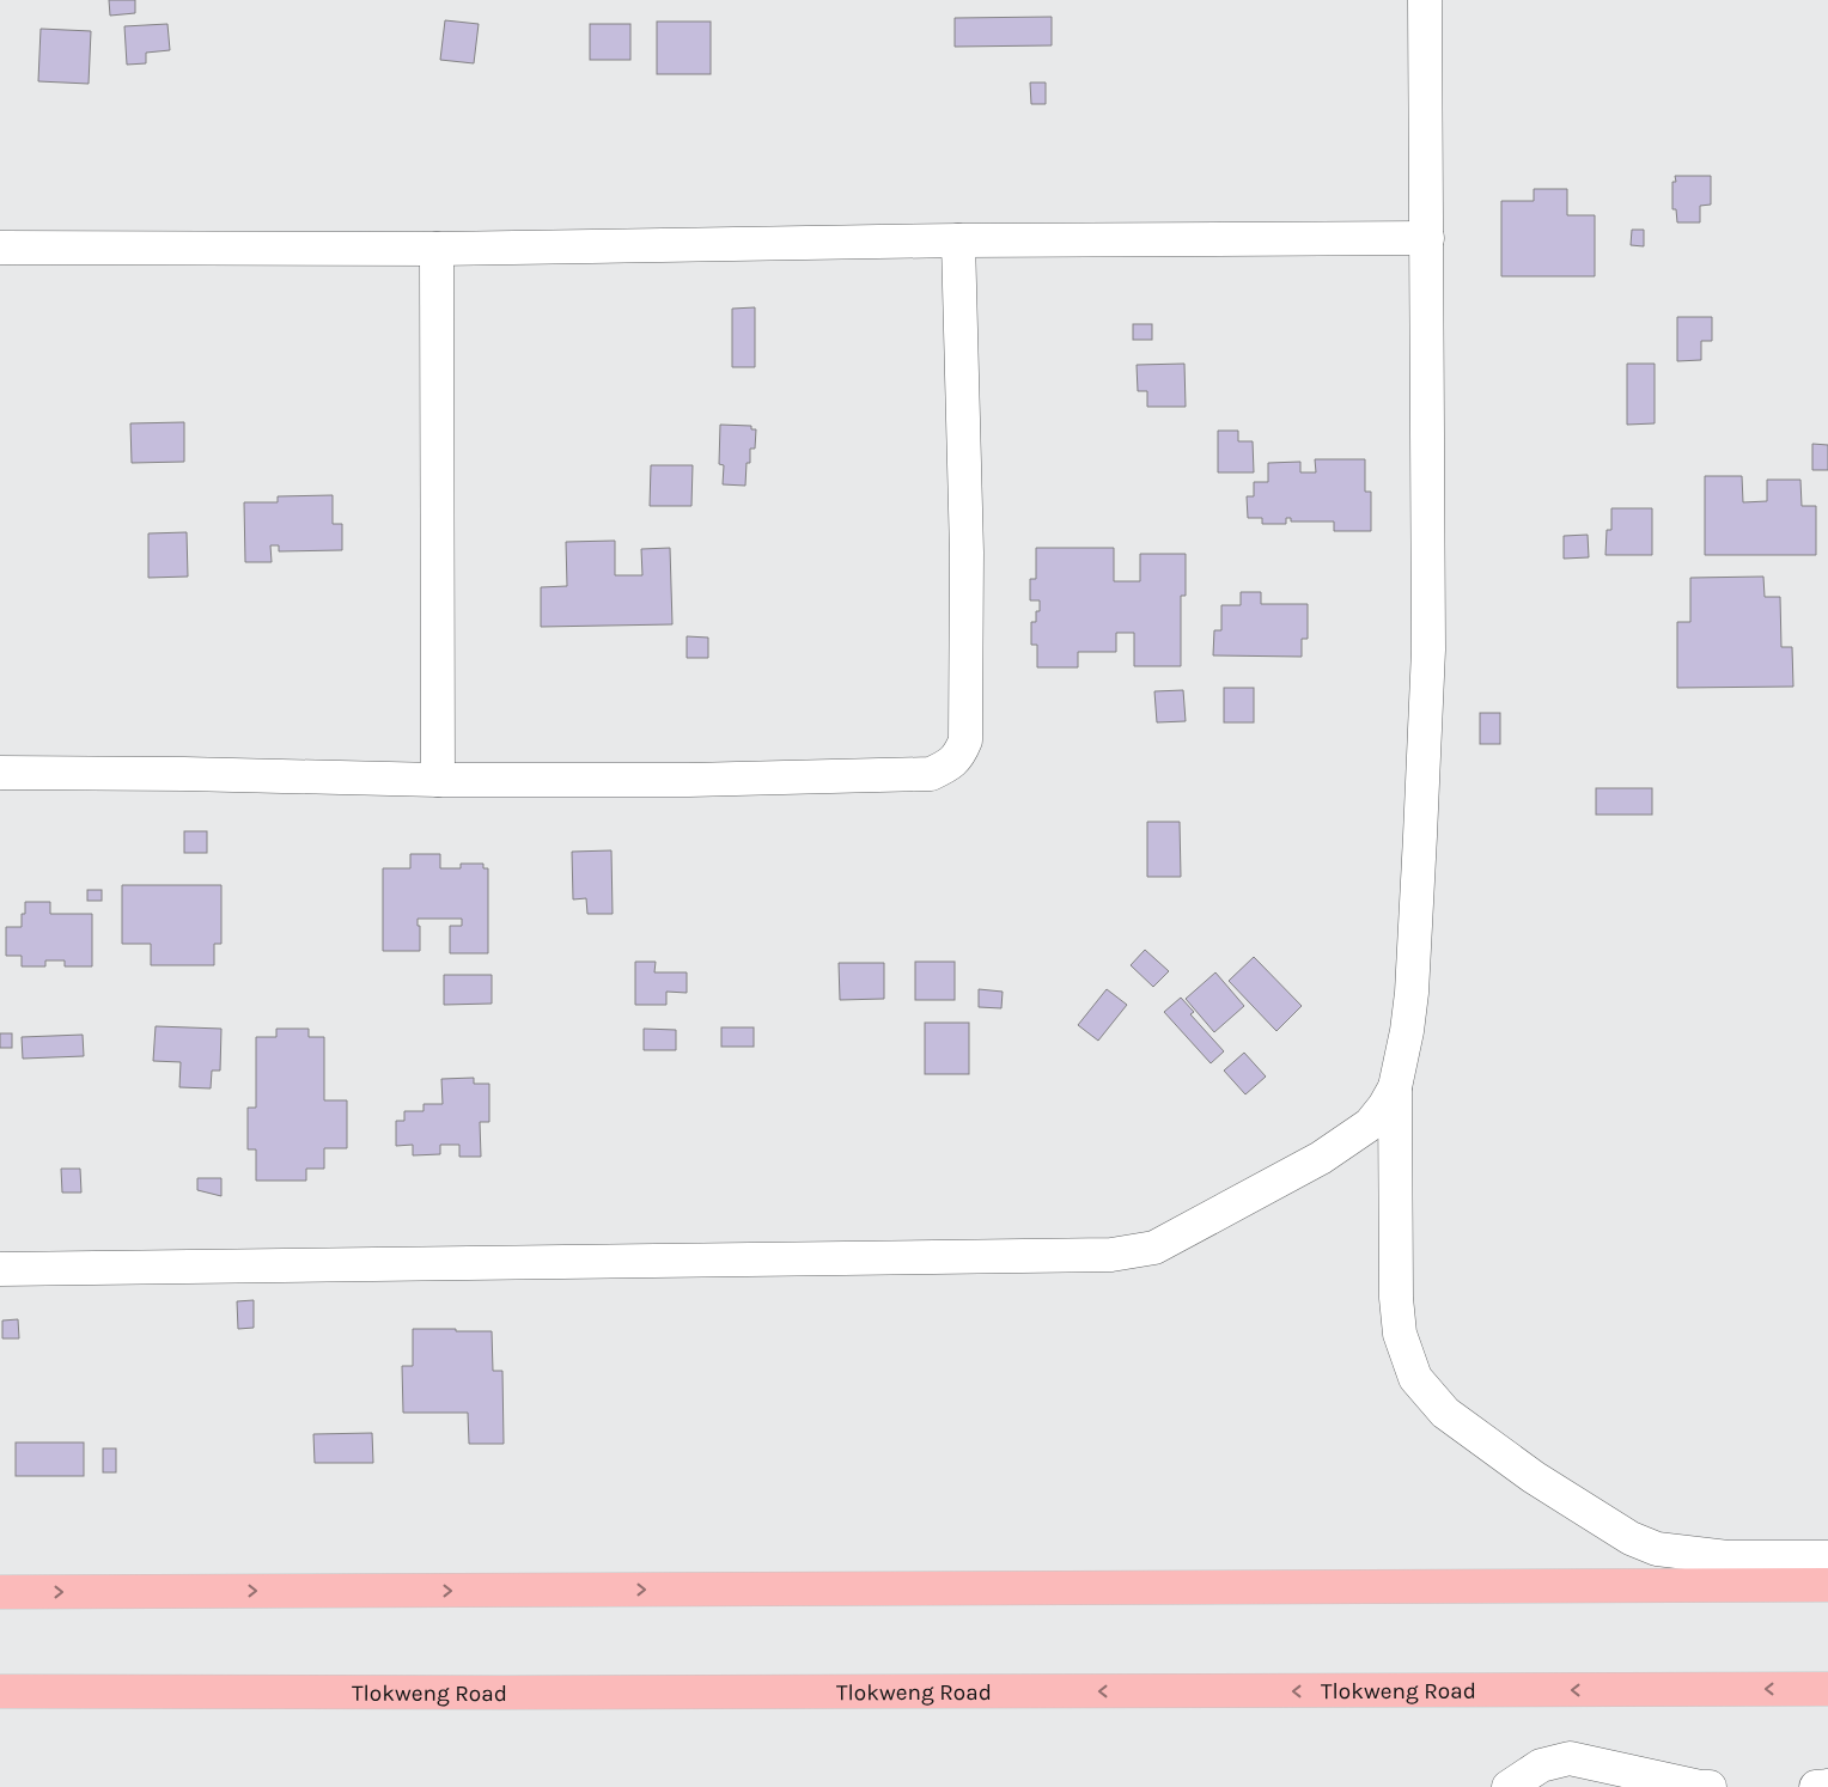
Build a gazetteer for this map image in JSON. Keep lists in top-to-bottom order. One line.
{"streets":{"main road":["Tlokweng Road"]}}
